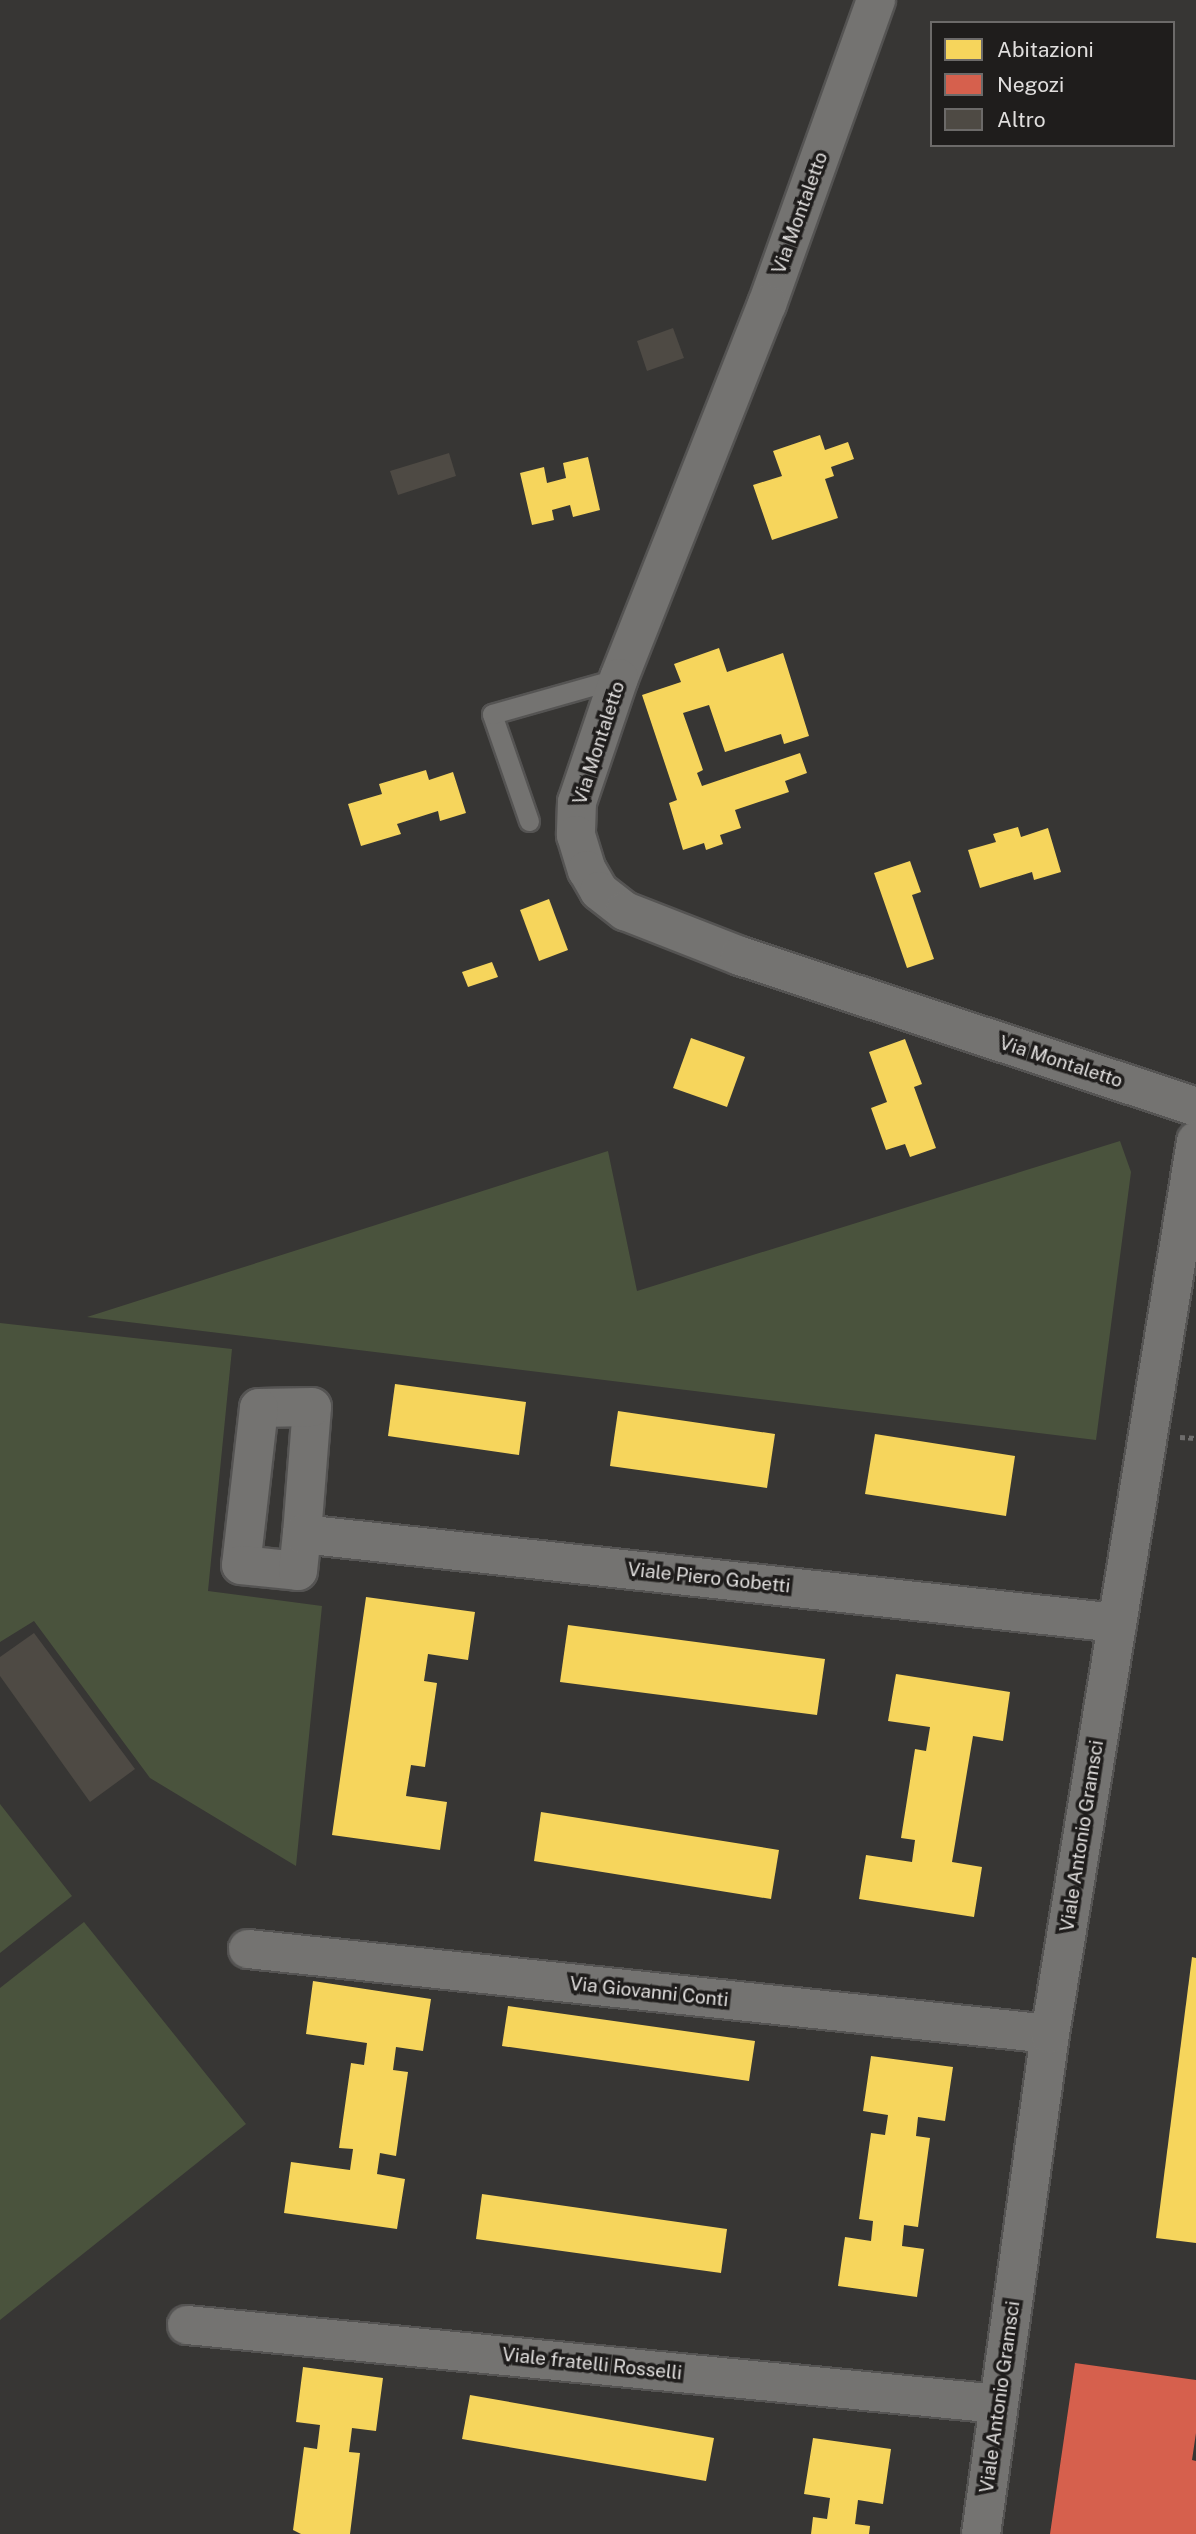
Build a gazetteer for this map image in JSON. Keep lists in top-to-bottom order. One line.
{"streets":{"street":["Via Montaletto","Viale Piero Gobetti","Viale Antonio Gramsci","Via Giovanni Conti","Viale fratelli Rosselli"]},"crossings":[["Viale Piero Gobetti","Viale Antonio Gramsci"],["Viale Antonio Gramsci","Via Giovanni Conti"],["Viale Antonio Gramsci","Viale fratelli Rosselli"]],"legend":["Abitazioni","Negozi","Altro"]}
